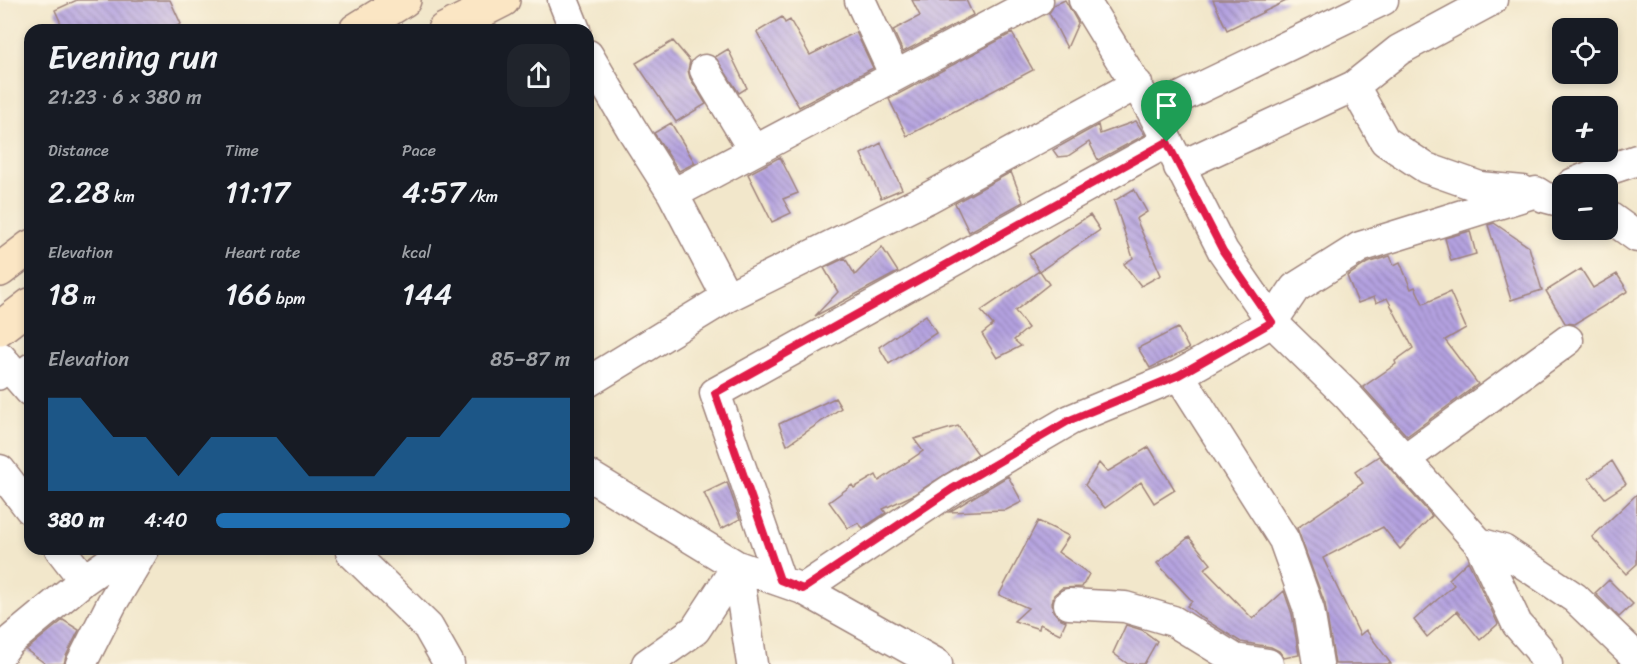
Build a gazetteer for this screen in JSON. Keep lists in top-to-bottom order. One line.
{"page":{"map_buttons":["+","−"],"heading":["Evening run","21:23 · 6 × 380 m"],"stats":[["Distance","2.28 km"],["Time","11:17"],["Pace","4:57 /km"],["Elevation","18 m"],["Heart rate","166 bpm"],["kcal","144"]],"chart":["Elevation","85–87 m"],"list":[{"name":"380 m","note":"4:40"}]}}
